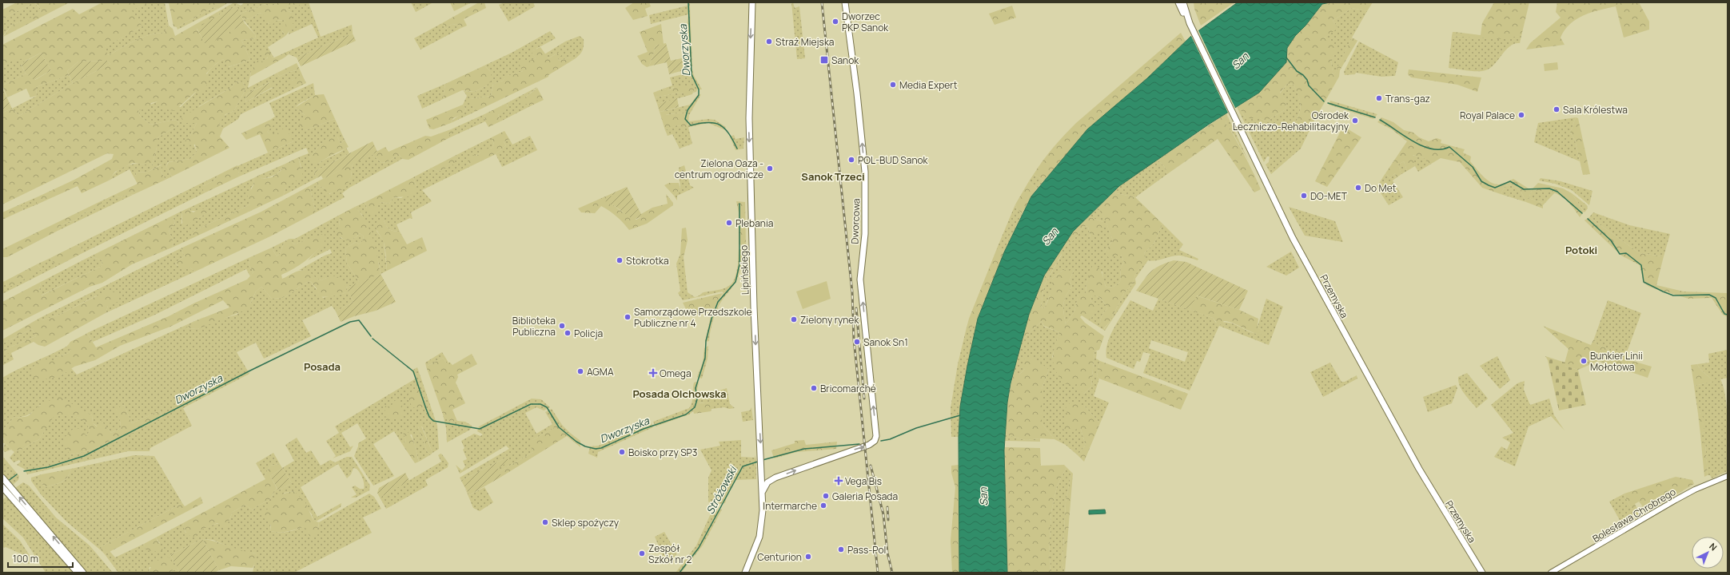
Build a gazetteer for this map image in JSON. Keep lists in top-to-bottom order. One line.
{"streets":{"main road":["Dworcowa","Lipińskiego","Przemyska"],"street":["Bolesława Chrobrego"]},"one_way":["Dworcowa","Lipińskiego"],"districts":["Sanok Trzeci","Potoki","Posada","Posada Olchowska"],"water":["Dworzyska","San","Stróżowski"],"places":{"other":["Dworzec PKP Sanok","Straż Miejska","Media Expert","Trans-gaz","Sala Królestwa","Royal Palace","Ośrodek Leczniczo-Rehabilitacyjny","POL-BUD Sanok","Zielona Oaza - centrum ogrodnicze","Do Met","DO-MET","Plebania","Stokrotka","Samorządowe Przedszkole Publiczne nr 4","Zielony rynek","Biblioteka Publiczna","Policja","Sanok Sn1","Bunkier Linii Mołotowa","AGMA","Bricomarché","Boisko przy SP3","Galeria Posada","Intermarche","Sklep spożyczy","Pass-Pol","Zespół Szkół nr 2","Centurion"],"transit":["Sanok"],"health":["Omega","Vega Bis"]},"scale_bar":"100 m","north":"top right"}
